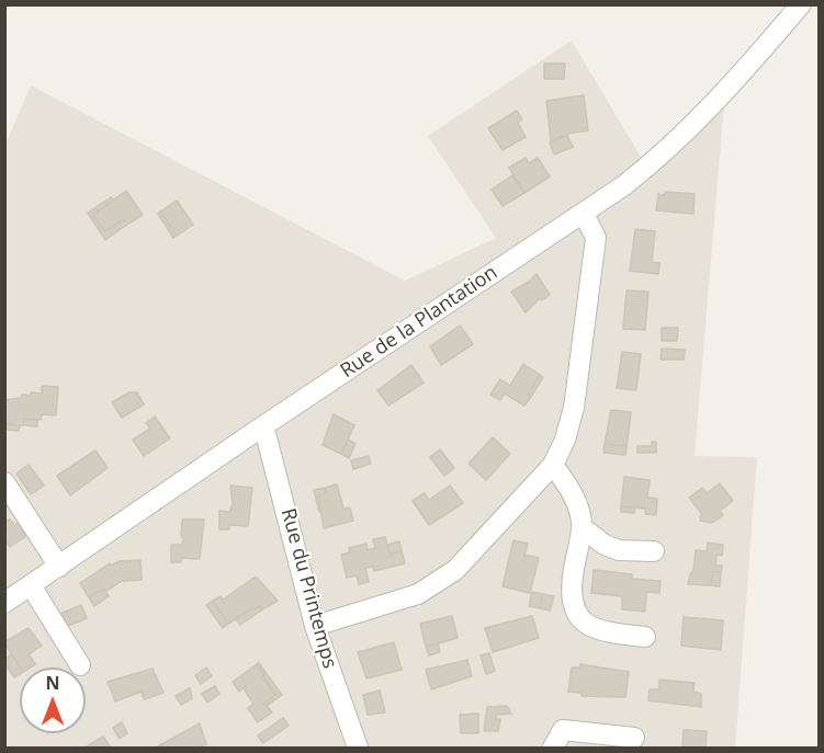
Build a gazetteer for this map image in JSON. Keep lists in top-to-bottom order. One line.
{"streets":{"street":["Rue de la Plantation","Rue du Printemps"]},"crossings":[["Rue de la Plantation","Rue du Printemps"]],"north":"top"}
